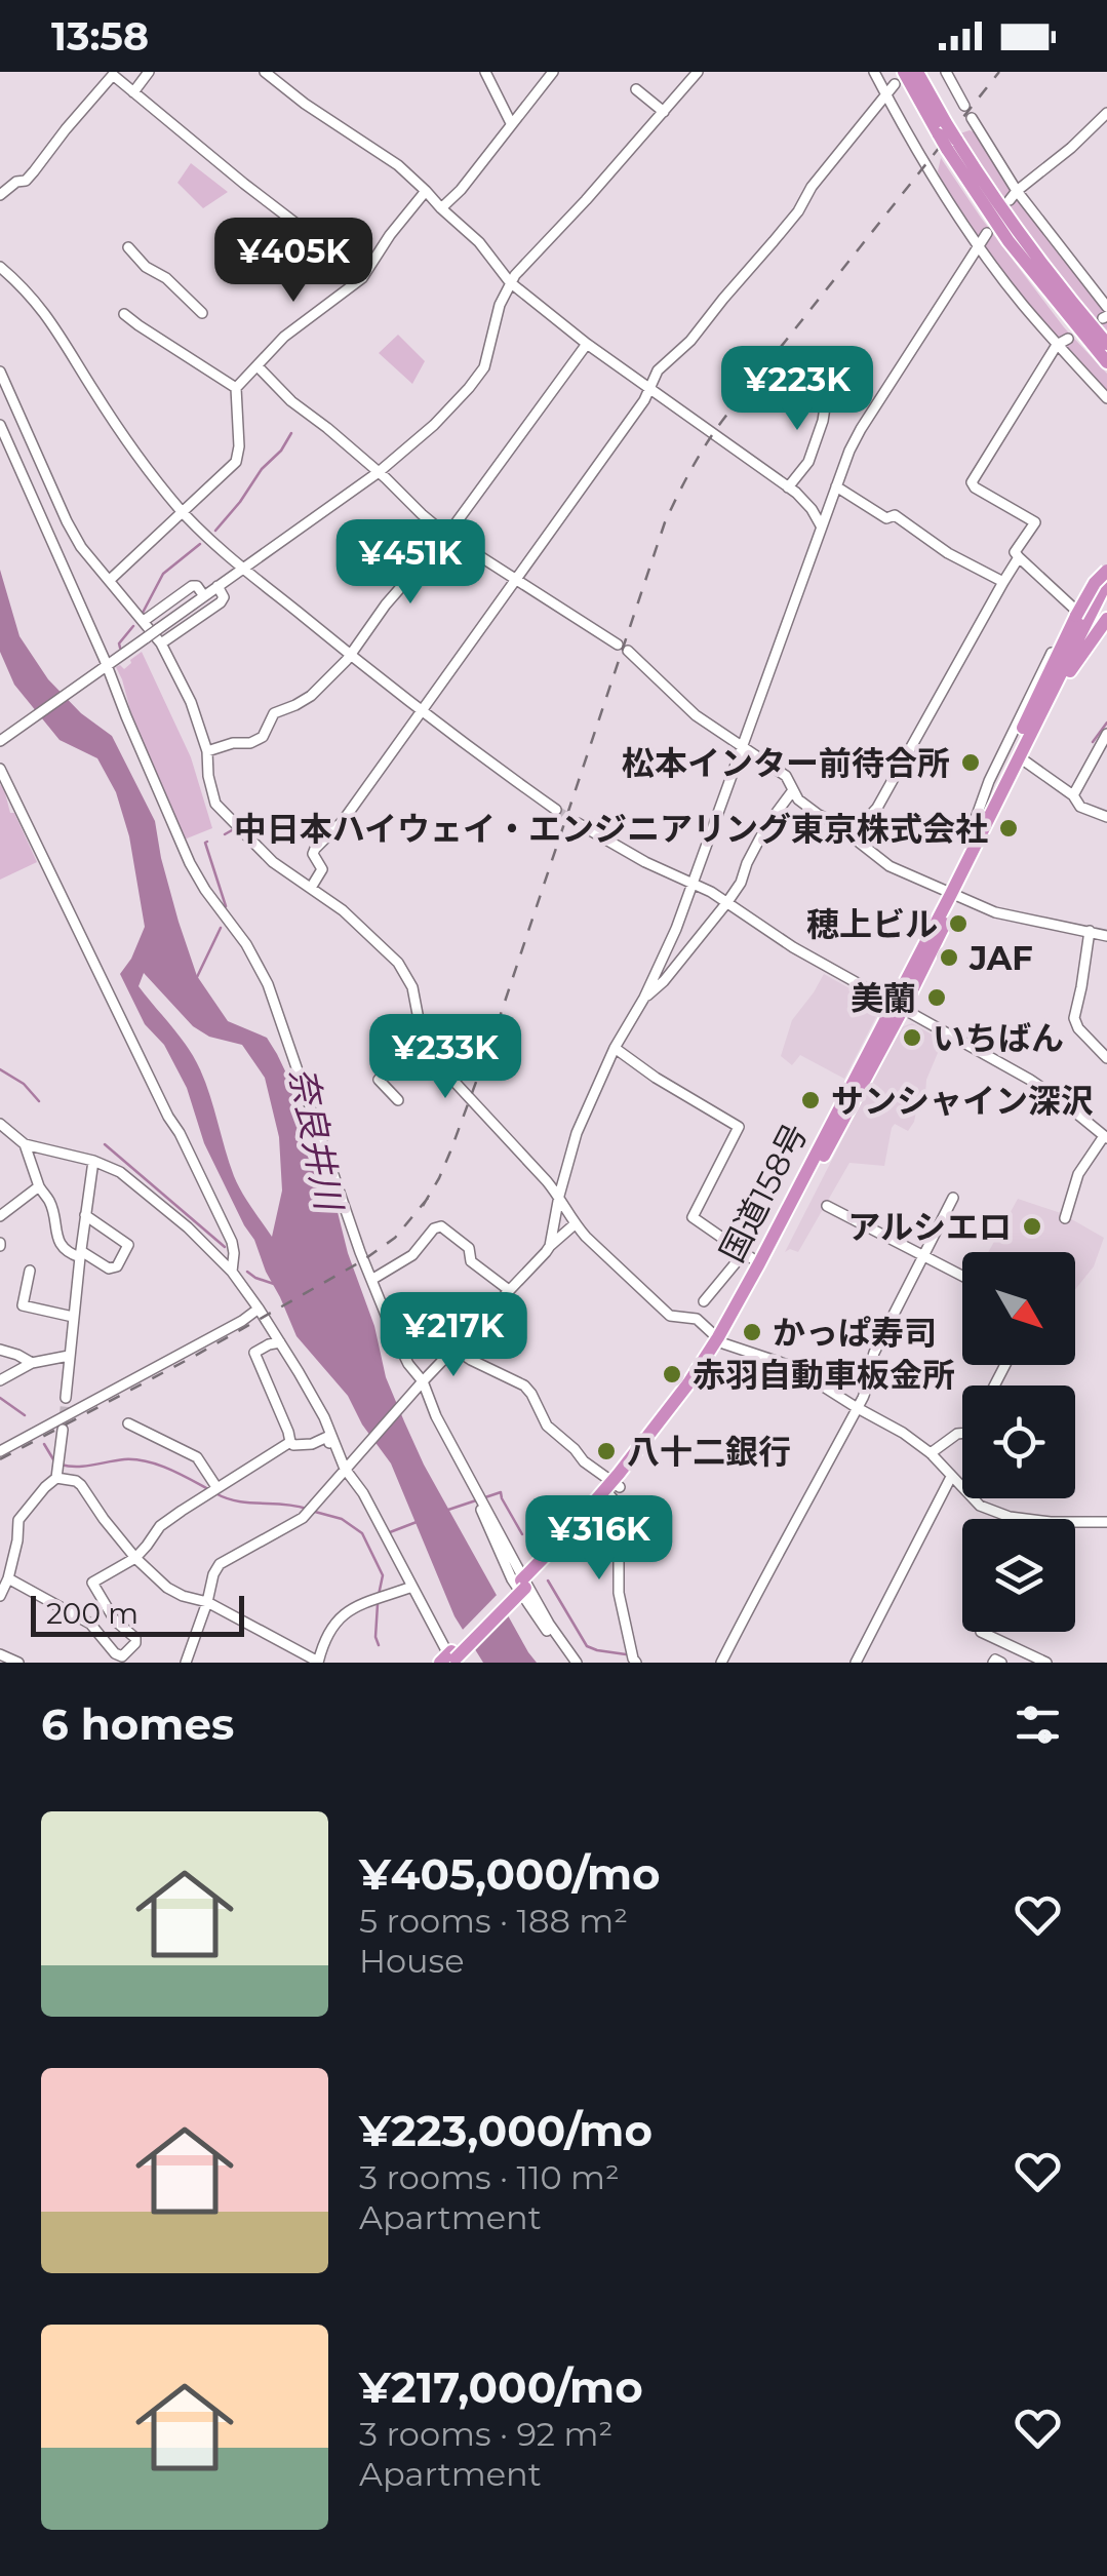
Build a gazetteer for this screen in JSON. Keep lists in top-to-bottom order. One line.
{"streets":{"highway":["国道158号"]},"water":["奈良井川"],"places":["松本インター前待合所","中日本ハイウェイ・エンジニアリング東京株式会社","穂上ビル","JAF","美蘭","いちばん","サンシャイン深沢","アルシエロ","かっぱ寿司","赤羽自動車板金所","八十二銀行"],"scale_bar":"200 m","north":"bottom right","page":{"status":"13:58","price":["¥405K","¥223K","¥451K","¥233K","¥217K","¥316K"],"scale":"200 m","heading":"6 homes","list":[{"name":"¥405,000/mo","note":"5 rooms · 188 m² · House"},{"name":"¥223,000/mo","note":"3 rooms · 110 m² · Apartment"},{"name":"¥217,000/mo","note":"3 rooms · 92 m² · Apartment"}]}}
